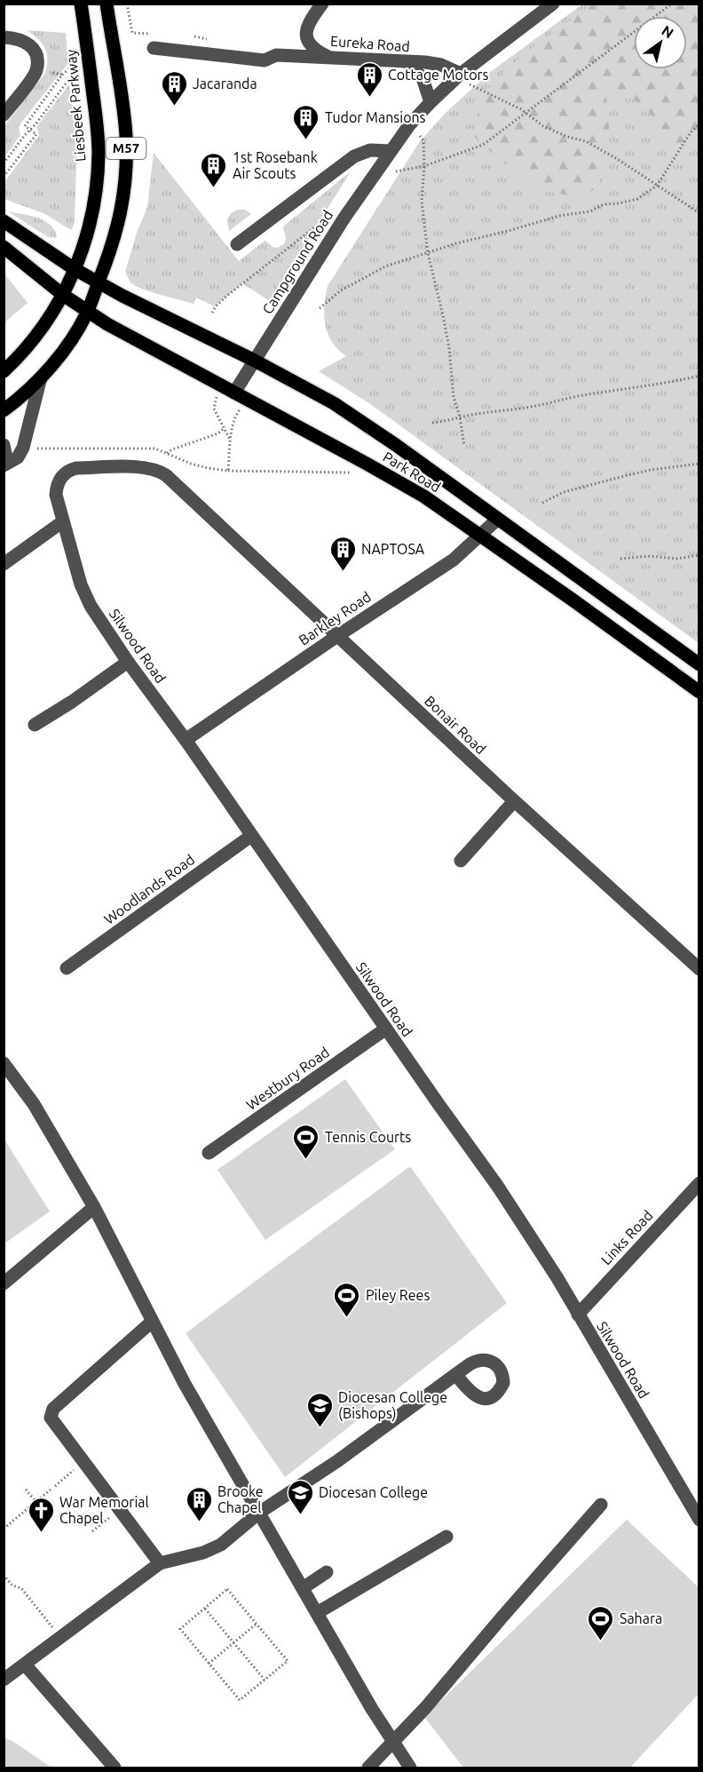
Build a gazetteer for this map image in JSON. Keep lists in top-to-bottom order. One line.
{"streets":{"main road":["Liesbeek Parkway","M57","Park Road"],"street":["Eureka Road","Campground Road","Barkley Road","Silwood Road","Bonair Road","Woodlands Road","Westbury Road","Links Road"]},"crossings":[["Eureka Road","Campground Road"],["Liesbeek Parkway","M57"],["Liesbeek Parkway","Park Road"],["M57","Park Road"],["Campground Road","Park Road"],["Park Road","Barkley Road"],["Barkley Road","Silwood Road"],["Barkley Road","Bonair Road"],["Silwood Road","Bonair Road"],["Silwood Road","Woodlands Road"],["Silwood Road","Westbury Road"],["Silwood Road","Links Road"]],"places":{"building":["Cottage Motors","Jacaranda","Tudor Mansions","1st Rosebank Air Scouts","NAPTOSA","Brooke Chapel"],"sports":["Tennis Courts","Piley Rees","Sahara"],"school or university":["Diocesan College (Bishops)","Diocesan College"],"church":["War Memorial Chapel"]},"north":"top right"}
